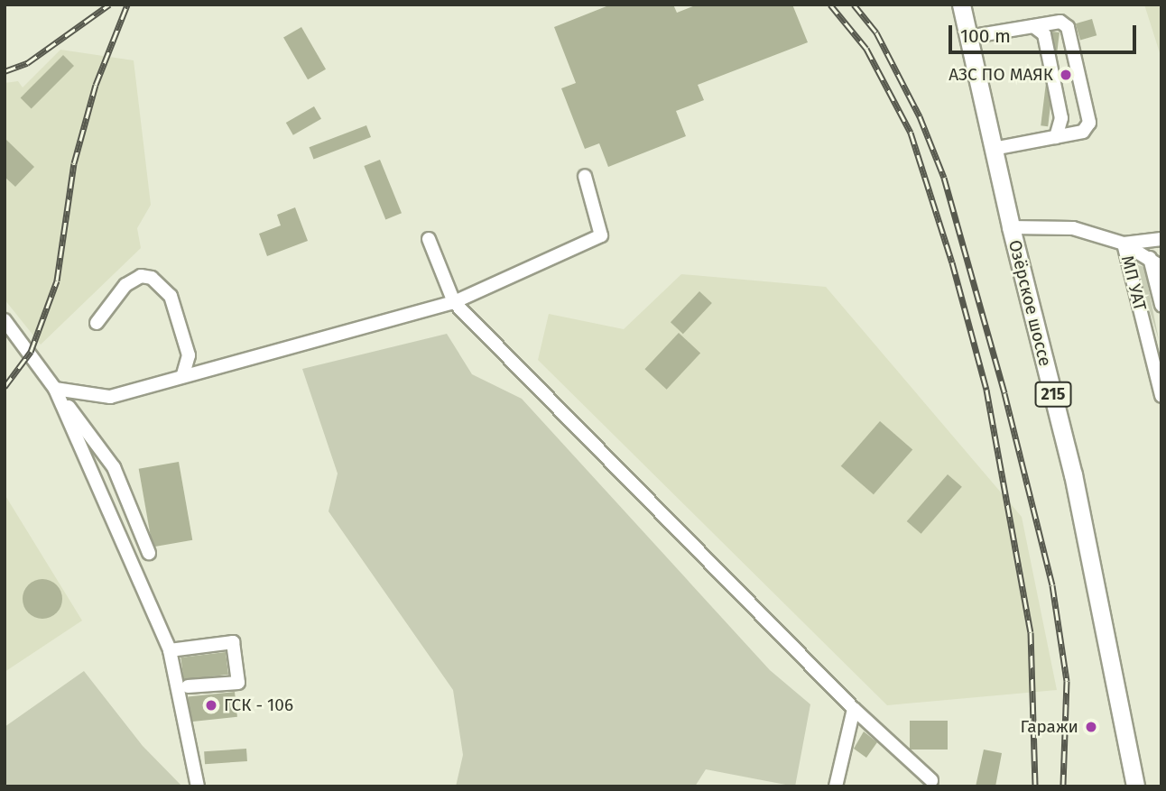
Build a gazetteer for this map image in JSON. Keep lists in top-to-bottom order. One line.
{"streets":{"main road":["Озёрское шоссе","215"],"street":["МП УАТ"]},"places":["АЗС ПО МАЯК","ГСК - 106","Гаражи"],"scale_bar":"100 m"}
